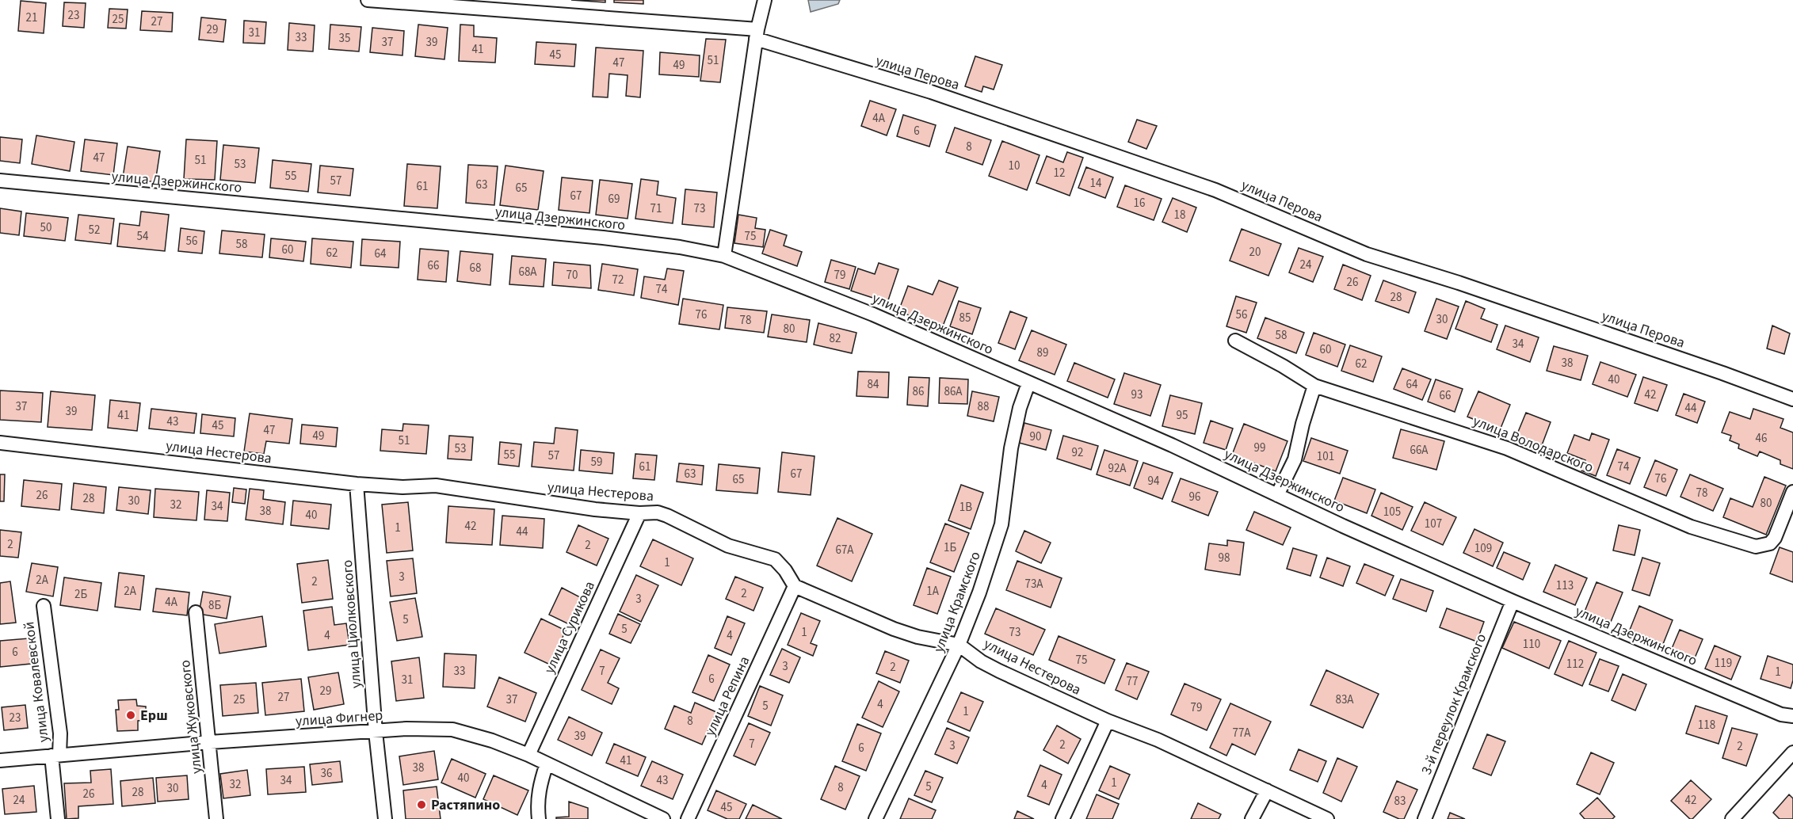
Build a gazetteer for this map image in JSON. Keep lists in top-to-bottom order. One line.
{"streets":{"street":["улица Перова","улица Дзержинского","улица Володарского","улица Нестерова","улица Крамского","улица Циолковского","улица Сурикова","улица Ковалевской","улица Репина","3-й переулок Крамского","улица Жуковского","улица Фигнер"]},"crossings":[["улица Дзержинского","улица Крамского"],["улица Дзержинского","3-й переулок Крамского"],["улица Нестерова","улица Крамского"],["улица Нестерова","улица Циолковского"],["улица Нестерова","улица Сурикова"],["улица Нестерова","улица Репина"],["улица Циолковского","улица Фигнер"],["улица Сурикова","улица Фигнер"],["улица Ковалевской","улица Фигнер"],["улица Жуковского","улица Фигнер"]],"places":["Ерш","Растяпино"],"house_numbers":["23","21","25","27","29","31","33","35","37","39","41","45","51","47","49","4А","6","8","47","51","53","10","12","55","57","14","63","61","65","67","69","16","71","73","18","50","52","54","75","56","58","60","20","62","64","24","66","68","68А","70","79","72","26","74","28","76","56","85","30","78","80","58","82","34","60","89","38","62","40","84","64","86","86А","93","42","66","37","88","44","39","41","95","43","45","47","49","90","46","51","99","53","66А","92","55","57","101","59","61","74","92А","63","67","76","65","94","78","26","96","28","30","80","32","34","1В","38","105","40","107","42","1","44","2","2","1Б","109","67А","98","1","3","2А","2","73А","113","2А","1А","2","2Б","3","4А","8Б","5","5","1","73","4","4","110","6","75","119","112","3","2","33","7","1","6","31","77","29","27","25","37","83А","4","5","79","1","23","8","118","77А","39","7","2","3","2","6","41","38","36","40","34","43","1","32","4","5","8","30","28","26","24","42","83","45"]}
